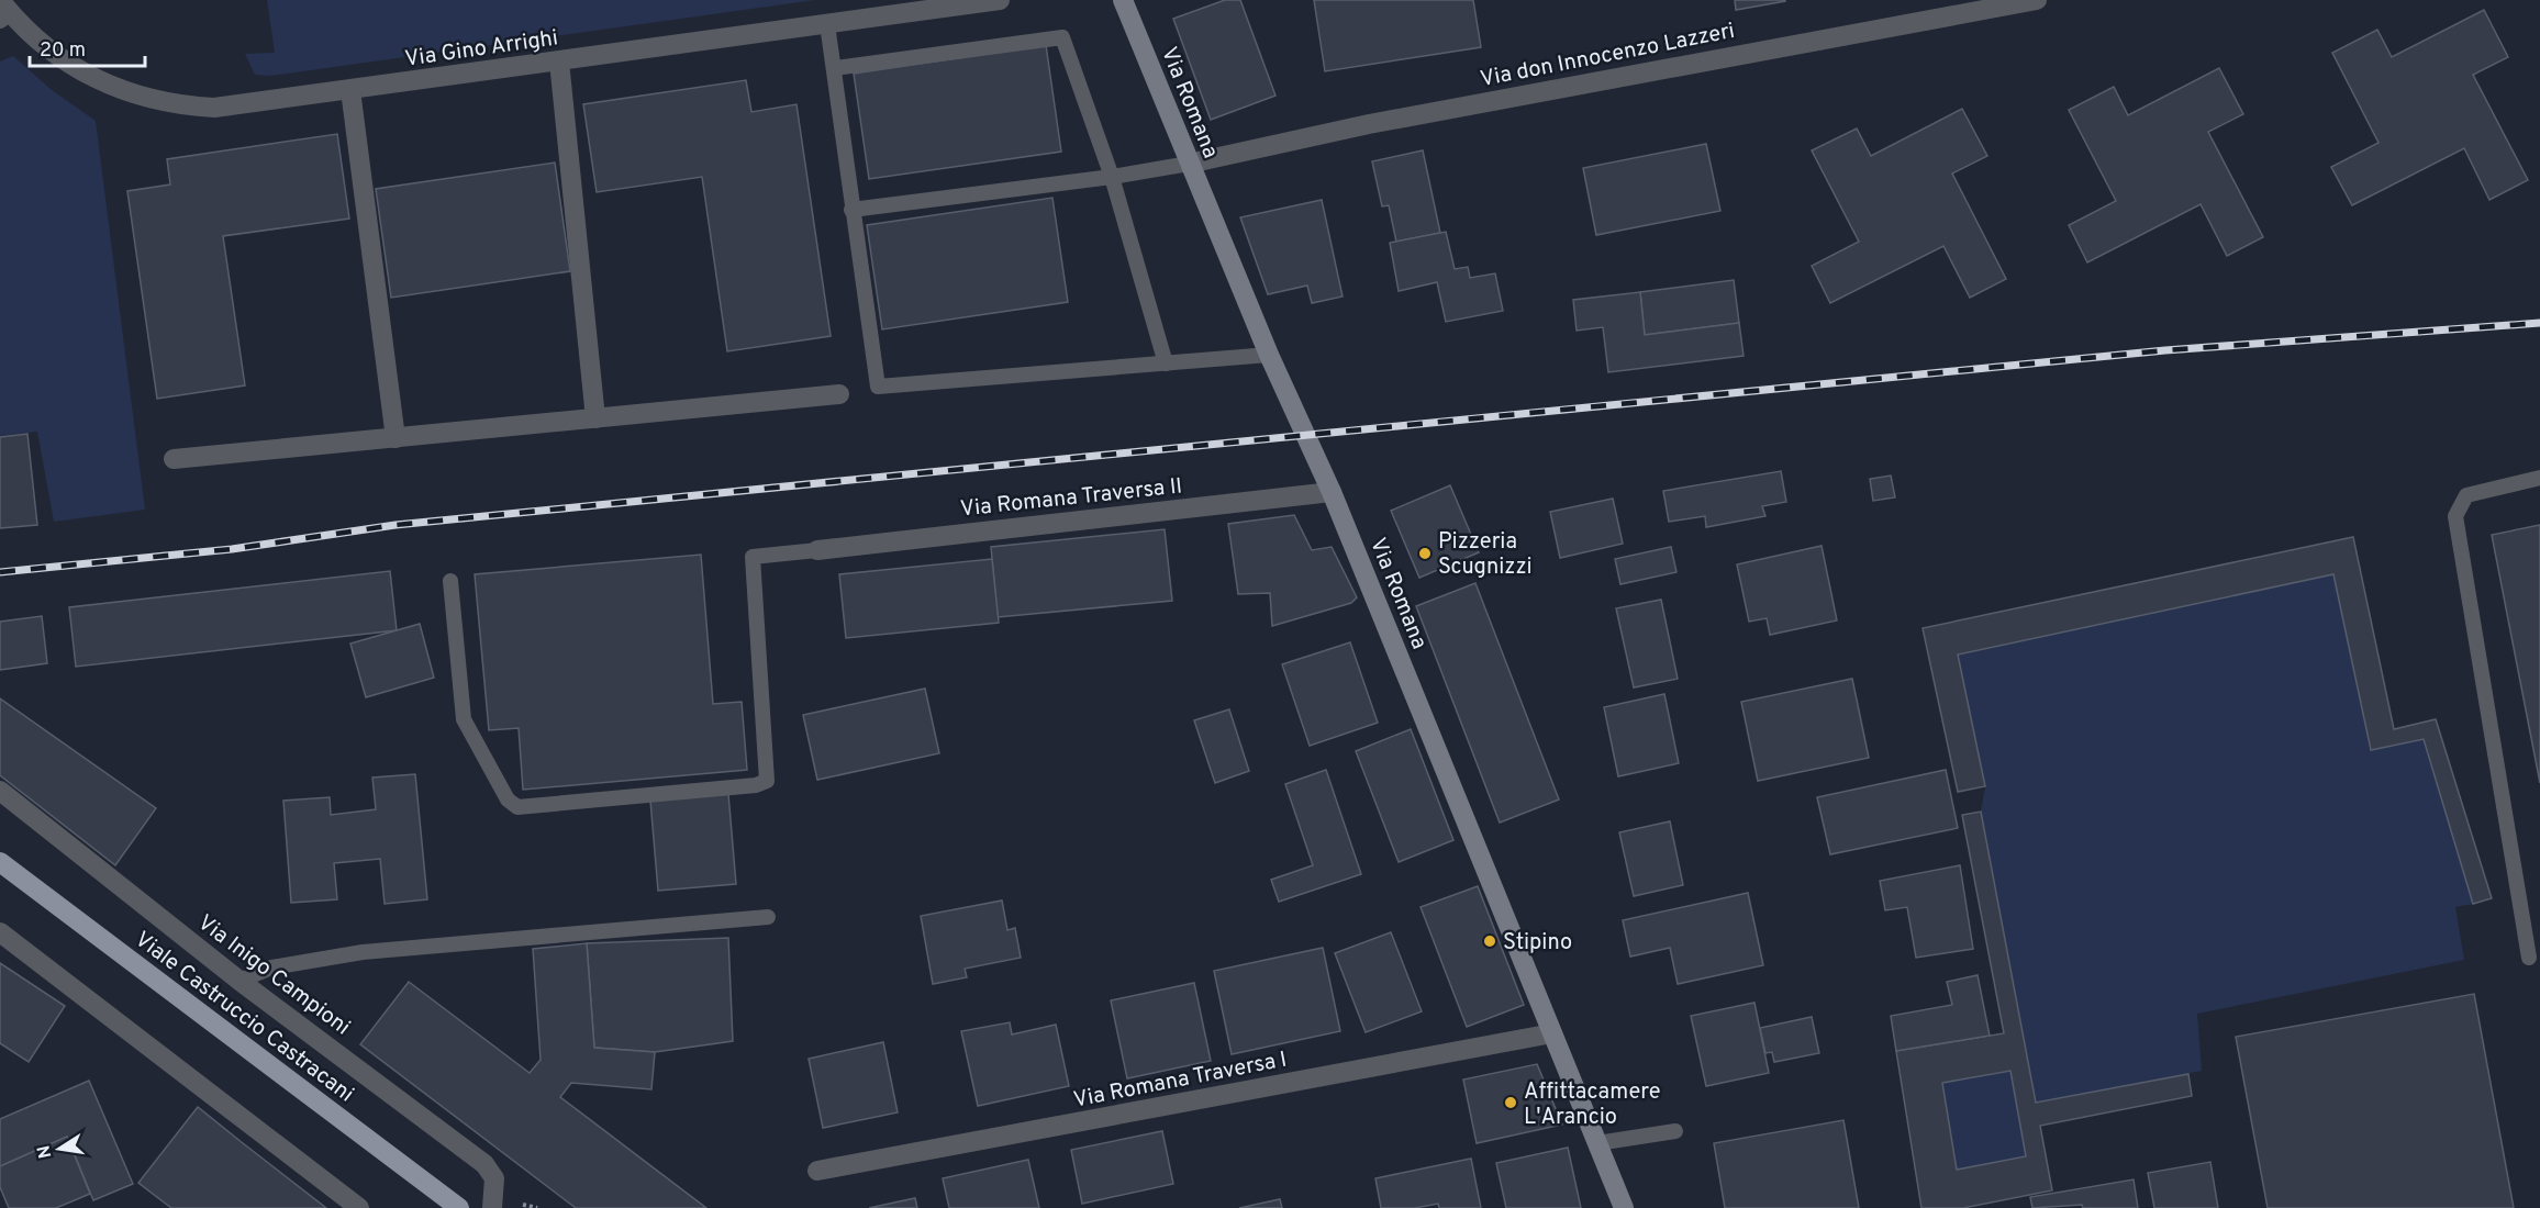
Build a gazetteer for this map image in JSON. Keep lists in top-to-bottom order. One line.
{"streets":{"main road":["Via Romana","Viale Castruccio Castracani"],"street":["Via Gino Arrighi","Via don Innocenzo Lazzeri","Via Romana Traversa II","Via Inigo Campioni","Via Romana Traversa I"]},"crossings":[["Via don Innocenzo Lazzeri","Via Romana"],["Via Romana","Via Romana Traversa II"],["Via Romana","Via Romana Traversa I"]],"places":["Pizzeria Scugnizzi","Stipino","Affittacamere L'Arancio"],"scale_bar":"20 m","north":"left"}
